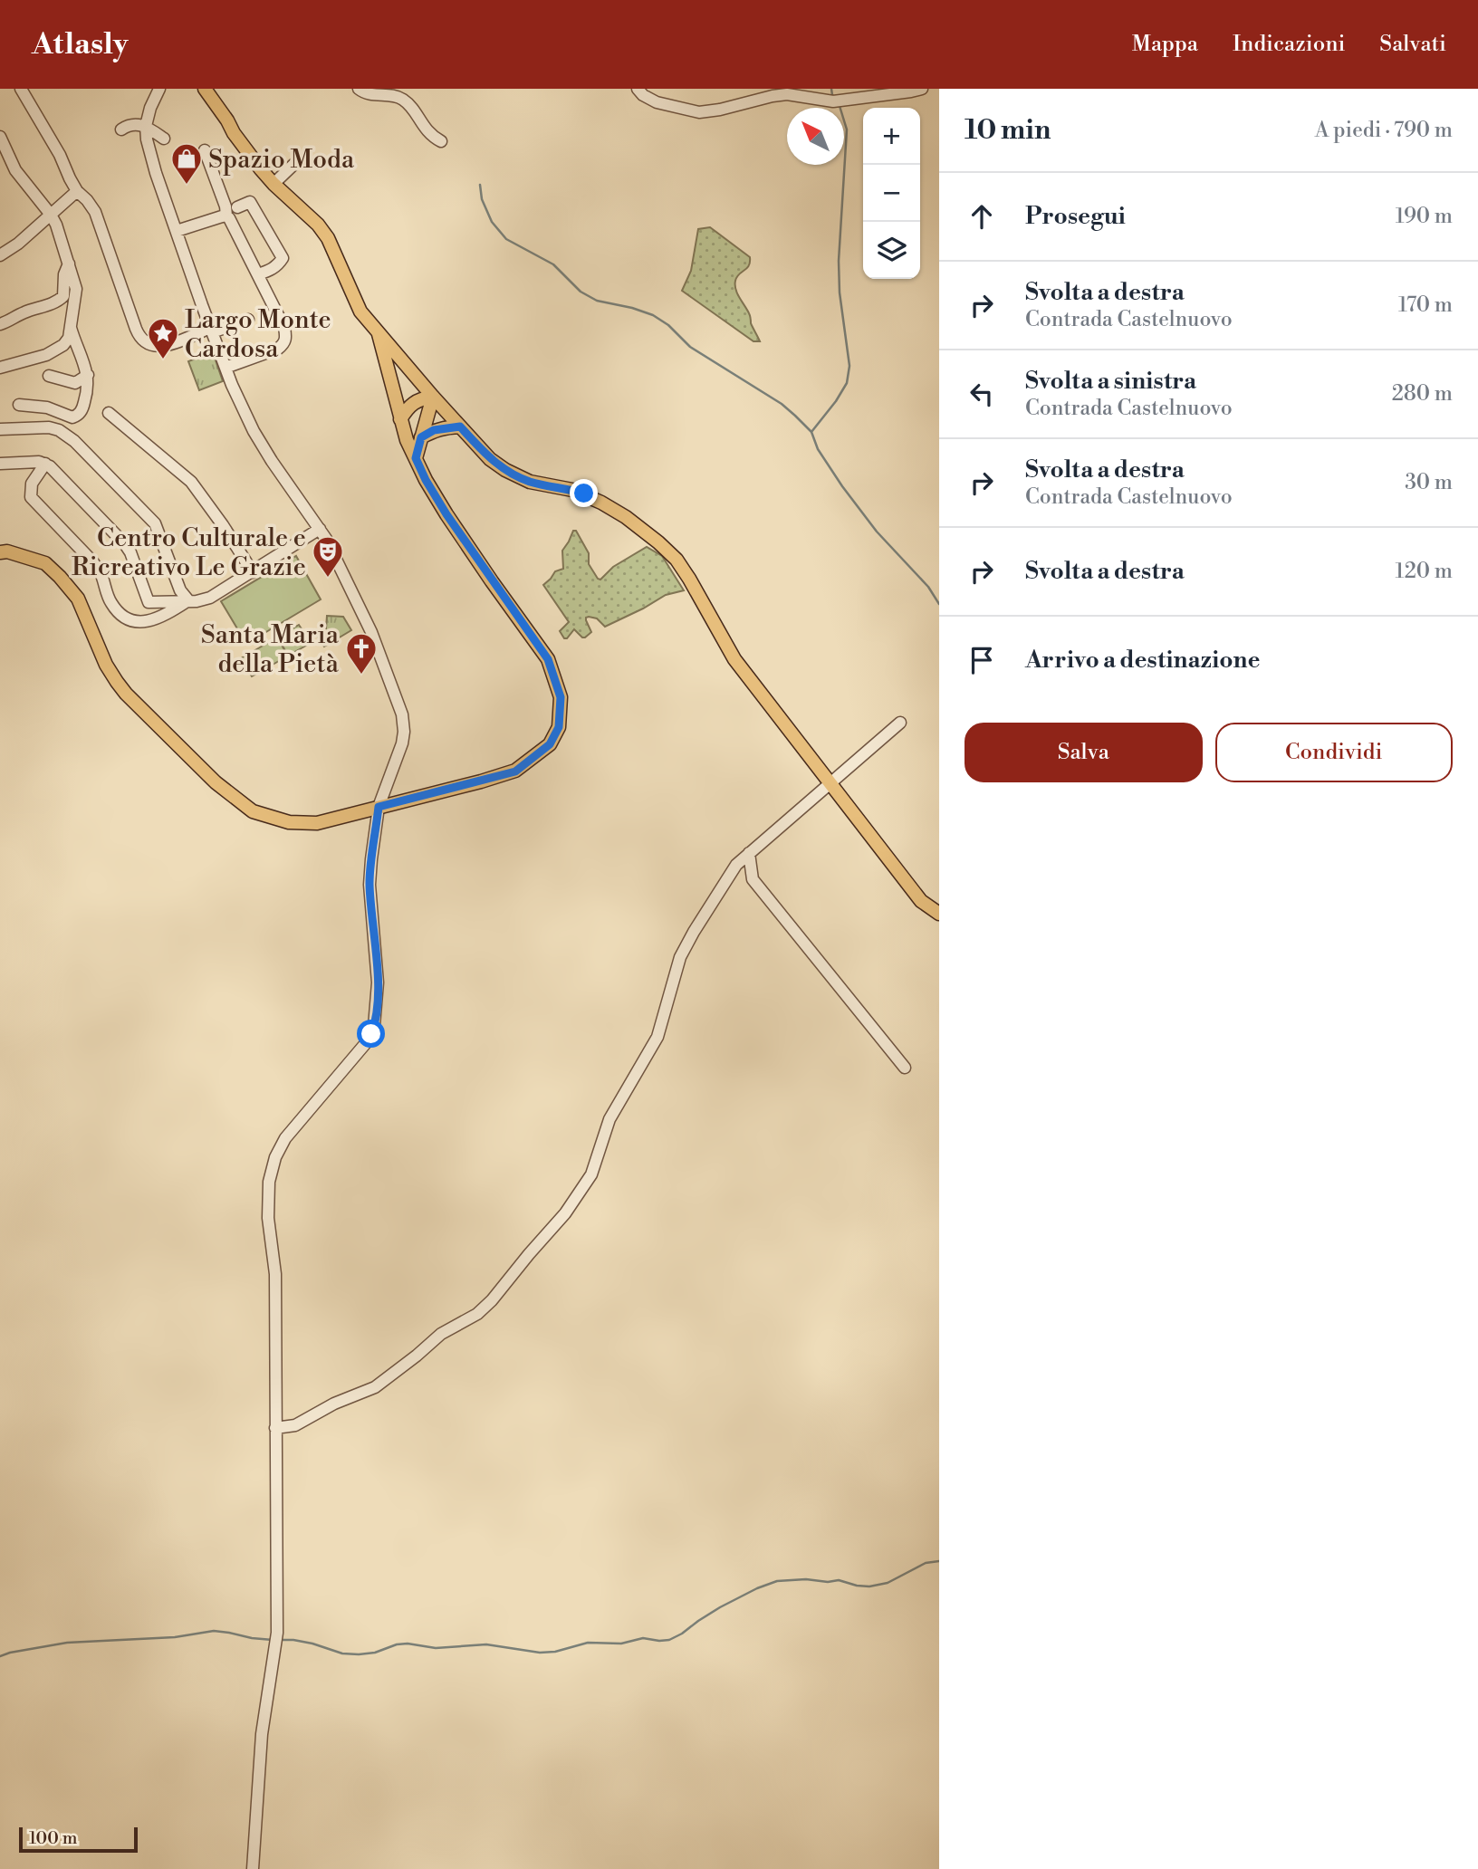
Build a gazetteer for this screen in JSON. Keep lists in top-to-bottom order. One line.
{"places":{"shop":["Spazio Moda"],"place":["Largo Monte Cardosa"],"theatre":["Centro Culturale e Ricreativo Le Grazie"],"church":["Santa Maria della Pietà"]},"scale_bar":"100 m","north":"top left","page":{"header":"Atlasly","nav":["Mappa","Indicazioni","Salvati"],"heading":["10 min","A piedi · 790 m"],"map_buttons":["+","−"],"list":[["Prosegui","190 m"],["Svolta a destra","Contrada Castelnuovo","170 m"],["Svolta a sinistra","Contrada Castelnuovo","280 m"],["Svolta a destra","Contrada Castelnuovo","30 m"],["Svolta a destra","120 m"],"Arrivo a destinazione"],"buttons":["Salva","Condividi"],"scale":"100 m"}}
